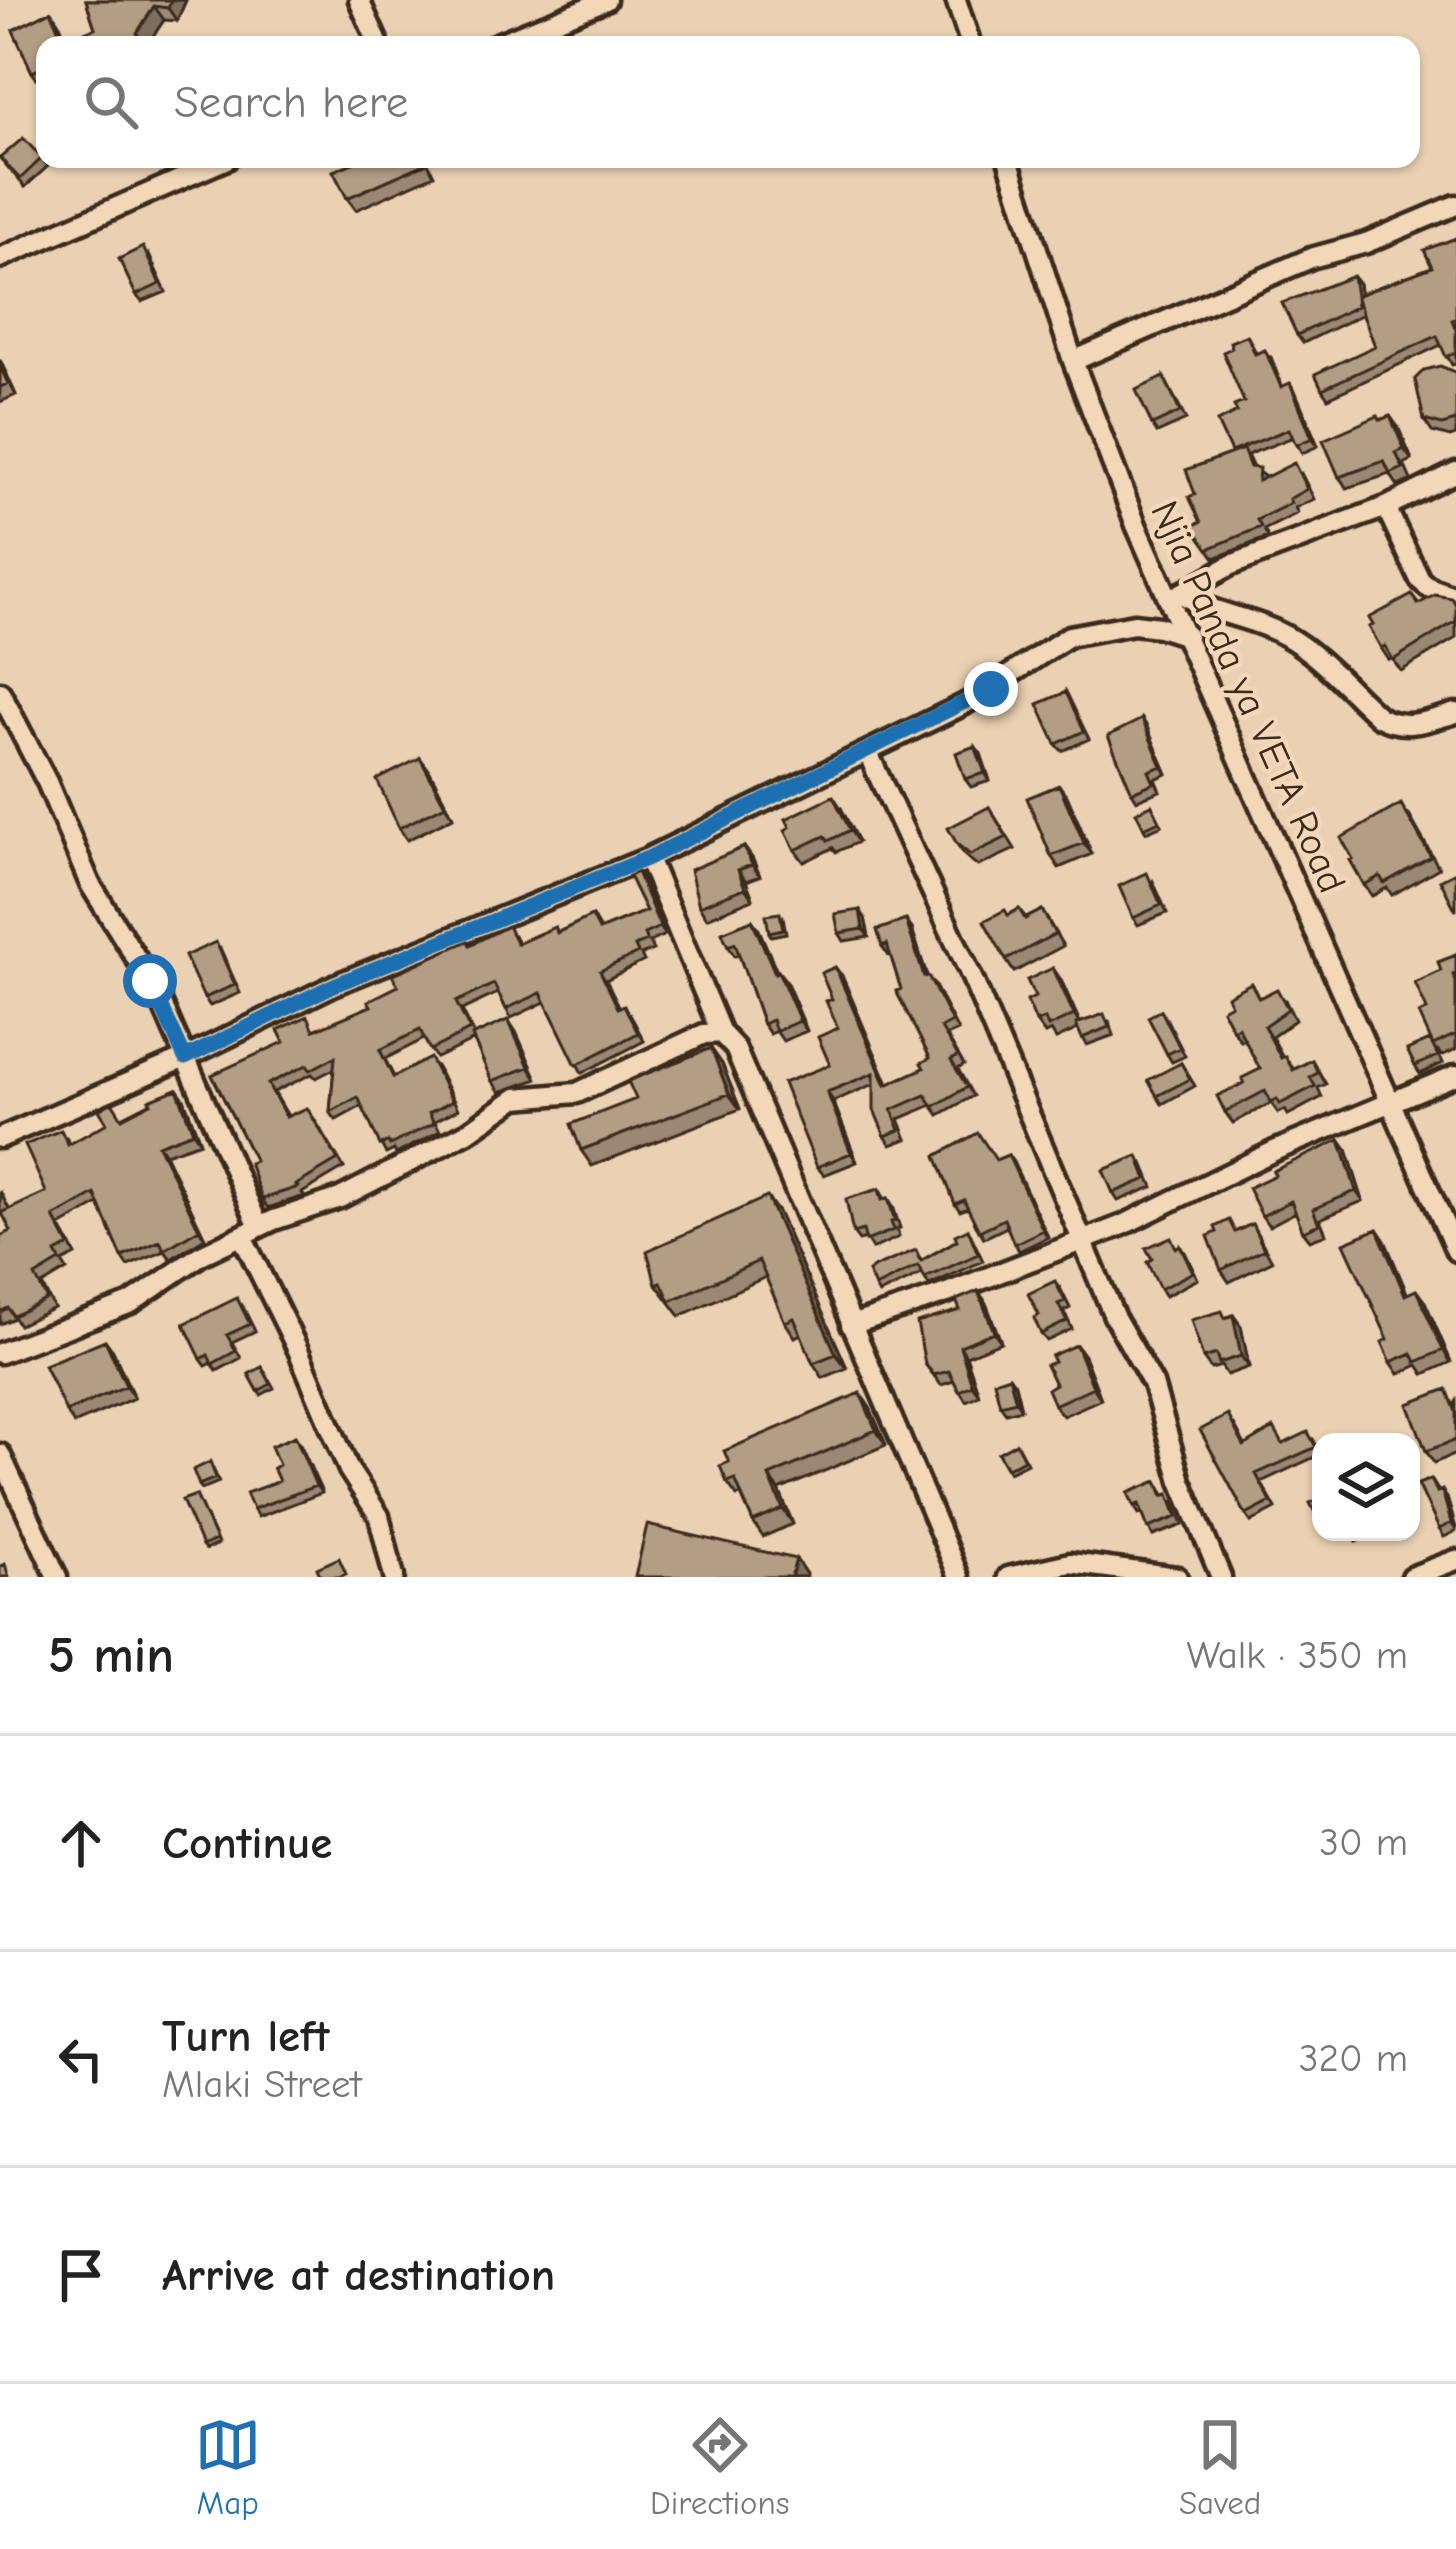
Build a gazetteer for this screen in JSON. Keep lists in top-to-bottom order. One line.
{"streets":{"street":["Njia Panda ya VETA Road"]},"page":{"search":"Search here","heading":["5 min","Walk · 350 m"],"list":[["Continue","30 m"],["Turn left","Mlaki Street","320 m"],"Arrive at destination"],"nav":["Map","Directions","Saved"]}}
